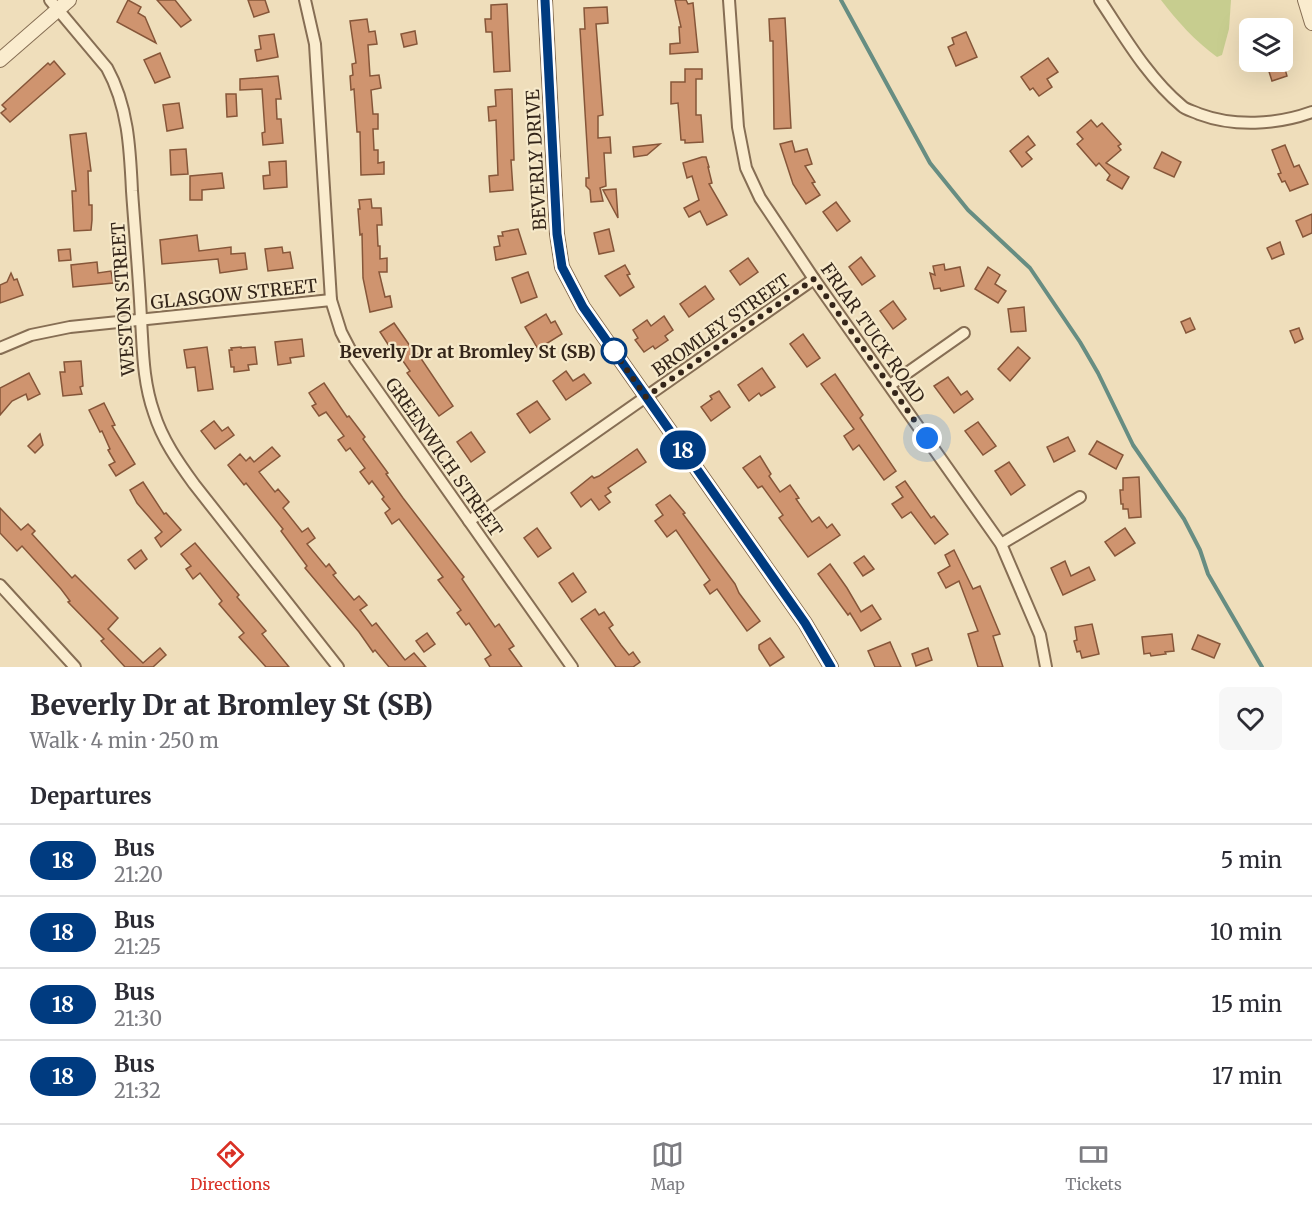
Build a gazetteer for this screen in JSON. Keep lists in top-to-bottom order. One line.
{"streets":{"street":["BEVERLY DRIVE","GLASGOW STREET","WESTON STREET","BROMLEY STREET","FRIAR TUCK ROAD","GREENWICH STREET"]},"crossings":[["BEVERLY DRIVE","BROMLEY STREET"],["GLASGOW STREET","WESTON STREET"],["GLASGOW STREET","GREENWICH STREET"],["BROMLEY STREET","FRIAR TUCK ROAD"],["BROMLEY STREET","GREENWICH STREET"]],"places":["Beverly Dr at Bromley St (SB)"],"lines":["bus line 18"],"page":{"on_map":"18","heading":[["Beverly Dr at Bromley St (SB)","Walk · 4 min · 250 m"],"Departures"],"list":[{"mark":"18","name":"Bus","note":"21:20","value":"5 min"},{"mark":"18","name":"Bus","note":"21:25","value":"10 min"},{"mark":"18","name":"Bus","note":"21:30","value":"15 min"},{"mark":"18","name":"Bus","note":"21:32","value":"17 min"}],"tabs":["Directions","Map","Tickets"]}}
